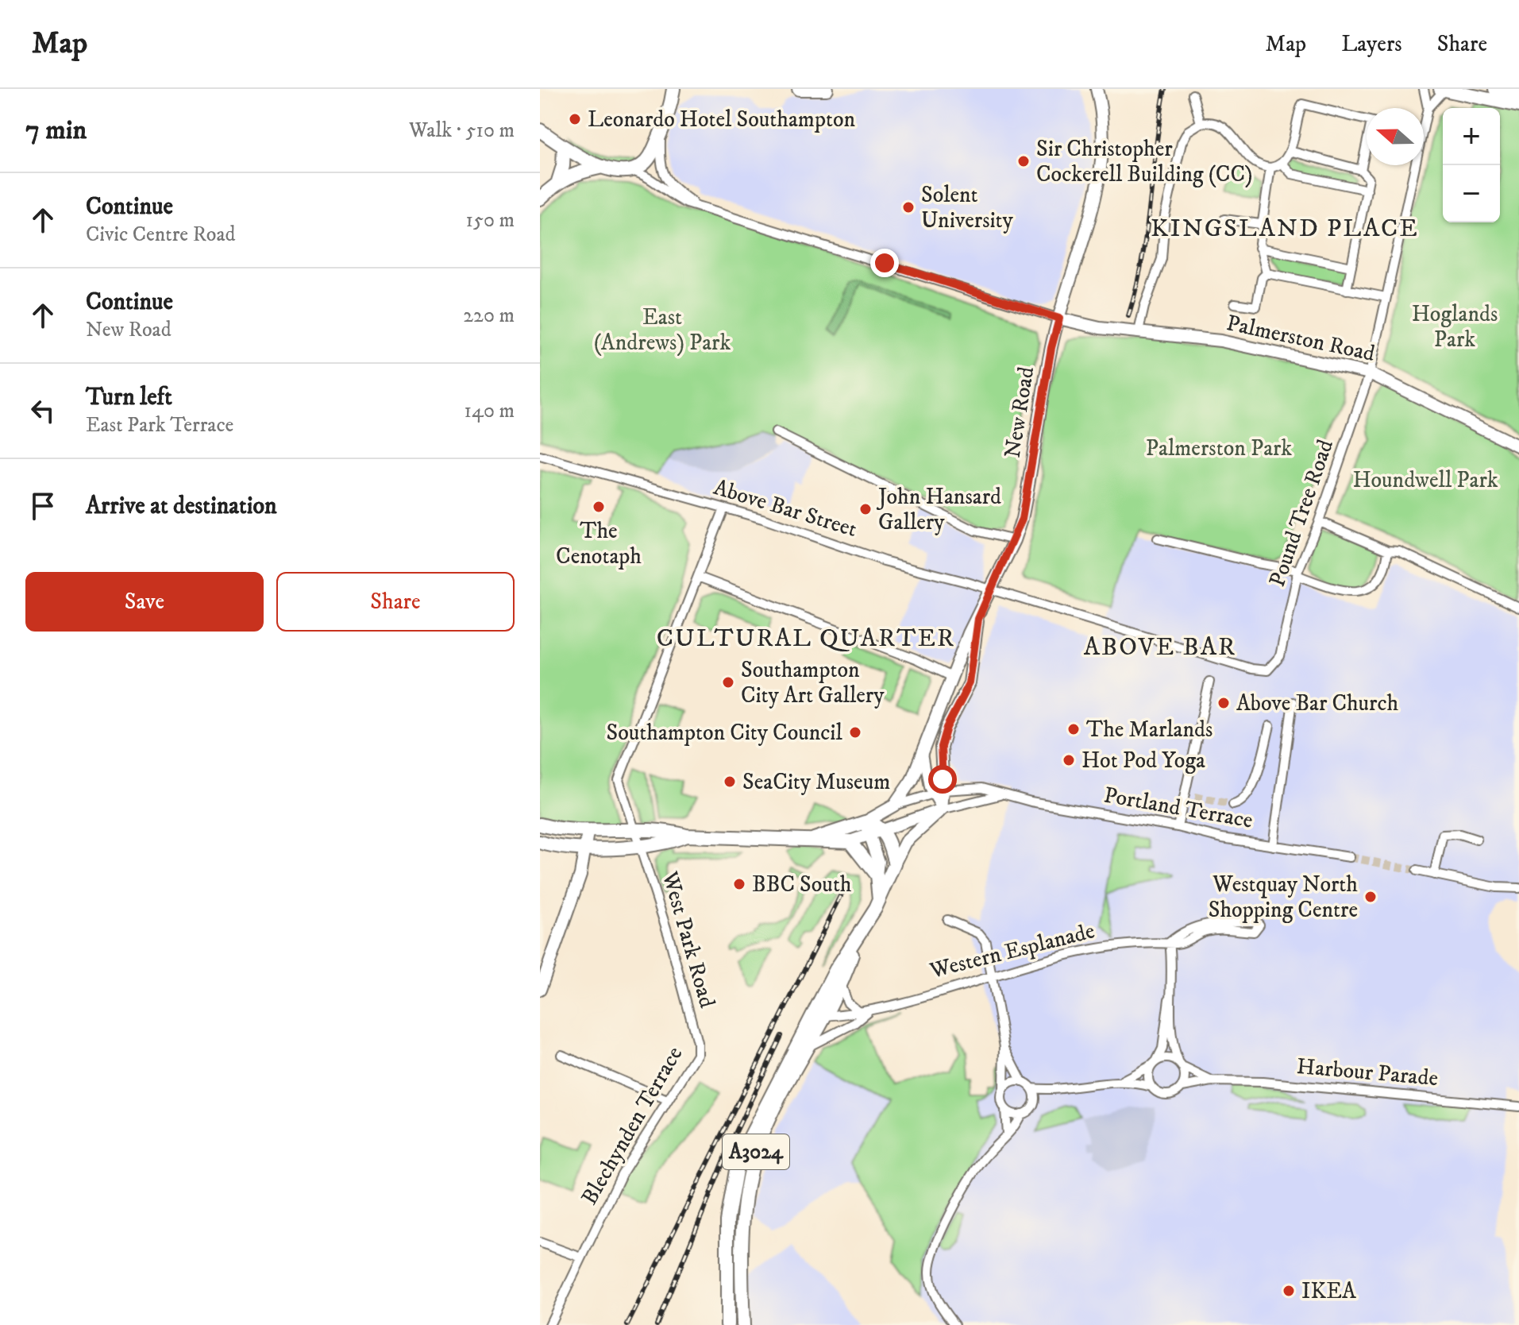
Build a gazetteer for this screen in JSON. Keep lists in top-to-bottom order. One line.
{"streets":{"main road":["A3024"],"street":["Palmerston Road","New Road","Above Bar Street","Pound Tree Road","Portland Terrace","West Park Road","Western Esplanade","Harbour Parade","Blechynden Terrace"]},"crossings":[["Palmerston Road","New Road"],["Palmerston Road","Pound Tree Road"],["New Road","Above Bar Street"],["New Road","Portland Terrace"],["Above Bar Street","Pound Tree Road"],["Above Bar Street","West Park Road"],["Portland Terrace","A3024"],["West Park Road","Blechynden Terrace"],["Western Esplanade","A3024"]],"districts":["KINGSLAND PLACE","CULTURAL QUARTER","ABOVE BAR"],"parks":["Hoglands Park","East (Andrews) Park","Palmerston Park","Houndwell Park"],"places":["Leonardo Hotel Southampton","Sir Christopher Cockerell Building (CC)","Solent University","The Cenotaph","John Hansard Gallery","Southampton City Art Gallery","Above Bar Church","The Marlands","Southampton City Council","Hot Pod Yoga","SeaCity Museum","BBC South","Westquay North Shopping Centre","IKEA"],"north":"left","page":{"header":"Map","nav":["Map","Layers","Share"],"heading":["7 min","Walk · 510 m"],"map_buttons":["+","−"],"list":[["Continue","Civic Centre Road","150 m"],["Continue","New Road","220 m"],["Turn left","East Park Terrace","140 m"],"Arrive at destination"],"buttons":["Save","Share"]}}
